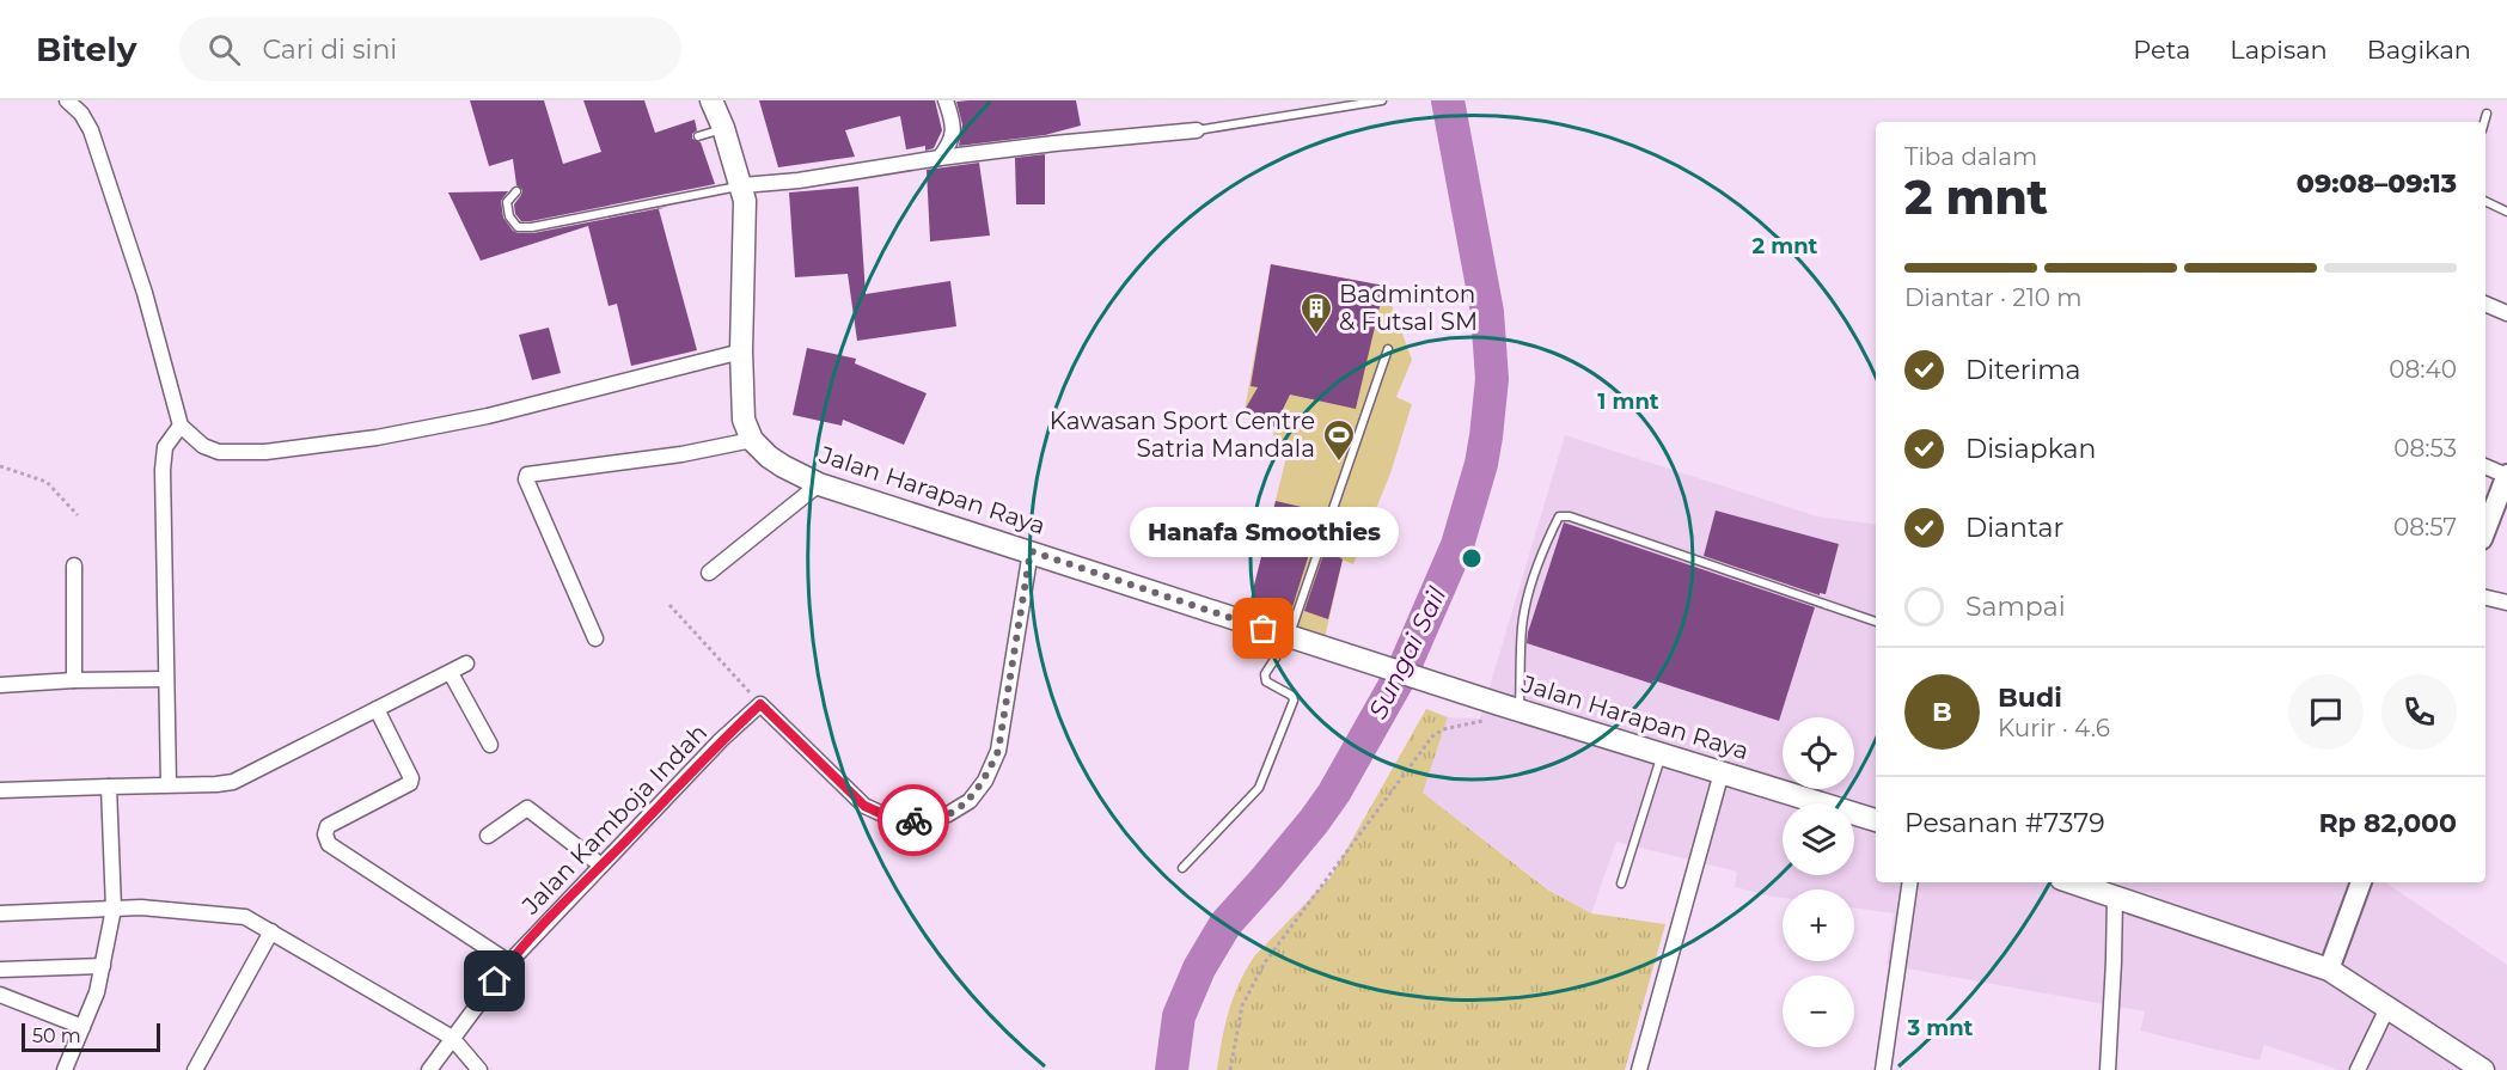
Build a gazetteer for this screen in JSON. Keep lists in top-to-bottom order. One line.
{"streets":{"main road":["Jalan Harapan Raya"],"street":["Jalan Kamboja Indah"]},"water":["Sungai Sail"],"places":{"building":["Badminton & Futsal SM"],"sports":["Kawasan Sport Centre Satria Mandala"],"other":["Hanafa Smoothies"]},"scale_bar":"50 m","page":{"header":"Bitely","search":"Cari di sini","nav":["Peta","Lapisan","Bagikan"],"heading":["2 mnt","Tiba dalam","09:08–09:13"],"panel":["Budi","Kurir · 4.6","Pesanan #7379","Rp 82,000"],"bar":"Diantar · 210 m","list":[["Diterima","08:40"],["Disiapkan","08:53"],["Diantar","08:57"],"Sampai"],"bubble":"Hanafa Smoothies","round":"B","map_buttons":["+","−"],"scale":"50 m"},"rings":["2 mnt","1 mnt","3 mnt"]}
